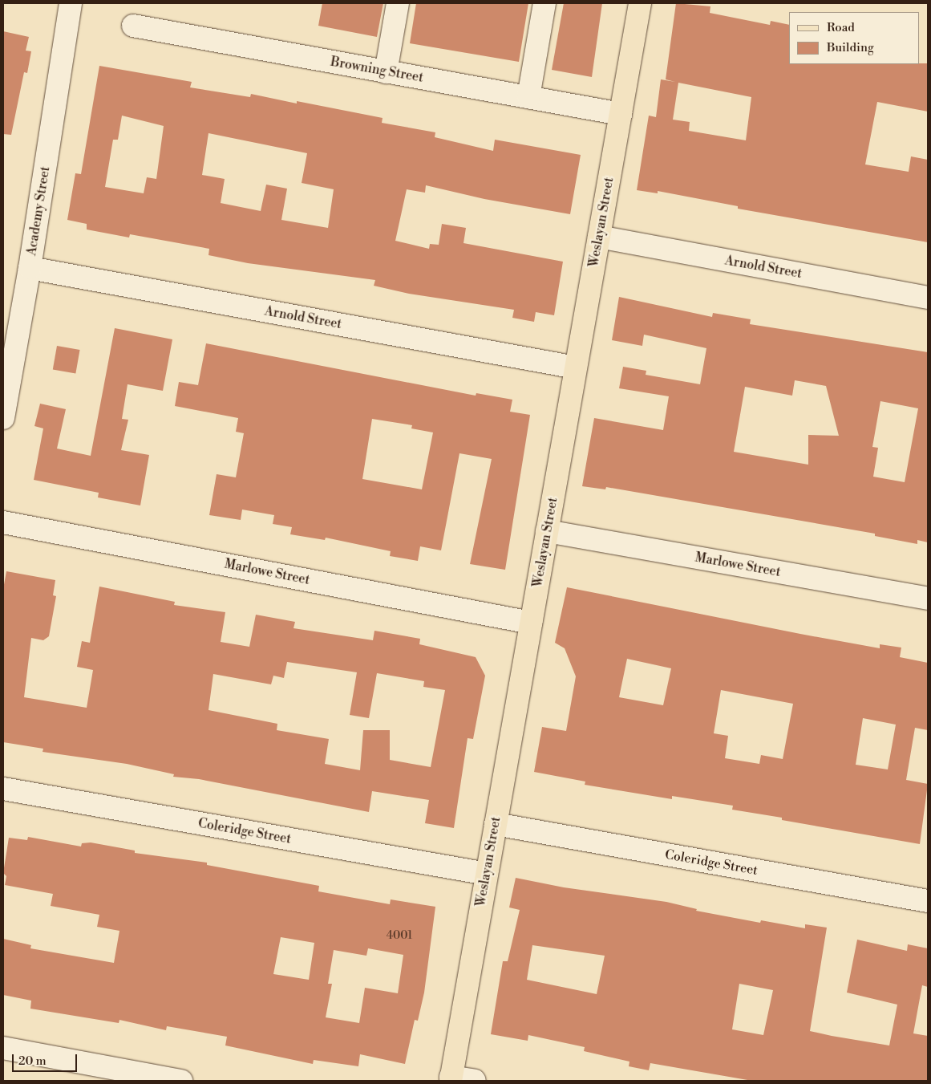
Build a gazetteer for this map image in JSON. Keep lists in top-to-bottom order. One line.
{"streets":{"main road":["Weslayan Street"],"street":["Browning Street","Academy Street","Arnold Street","Marlowe Street","Coleridge Street"]},"crossings":[["Browning Street","Weslayan Street"],["Academy Street","Arnold Street"],["Weslayan Street","Arnold Street"],["Weslayan Street","Marlowe Street"],["Weslayan Street","Coleridge Street"]],"house_numbers":["4001"],"legend":["Road","Building"],"scale_bar":"20 m"}
